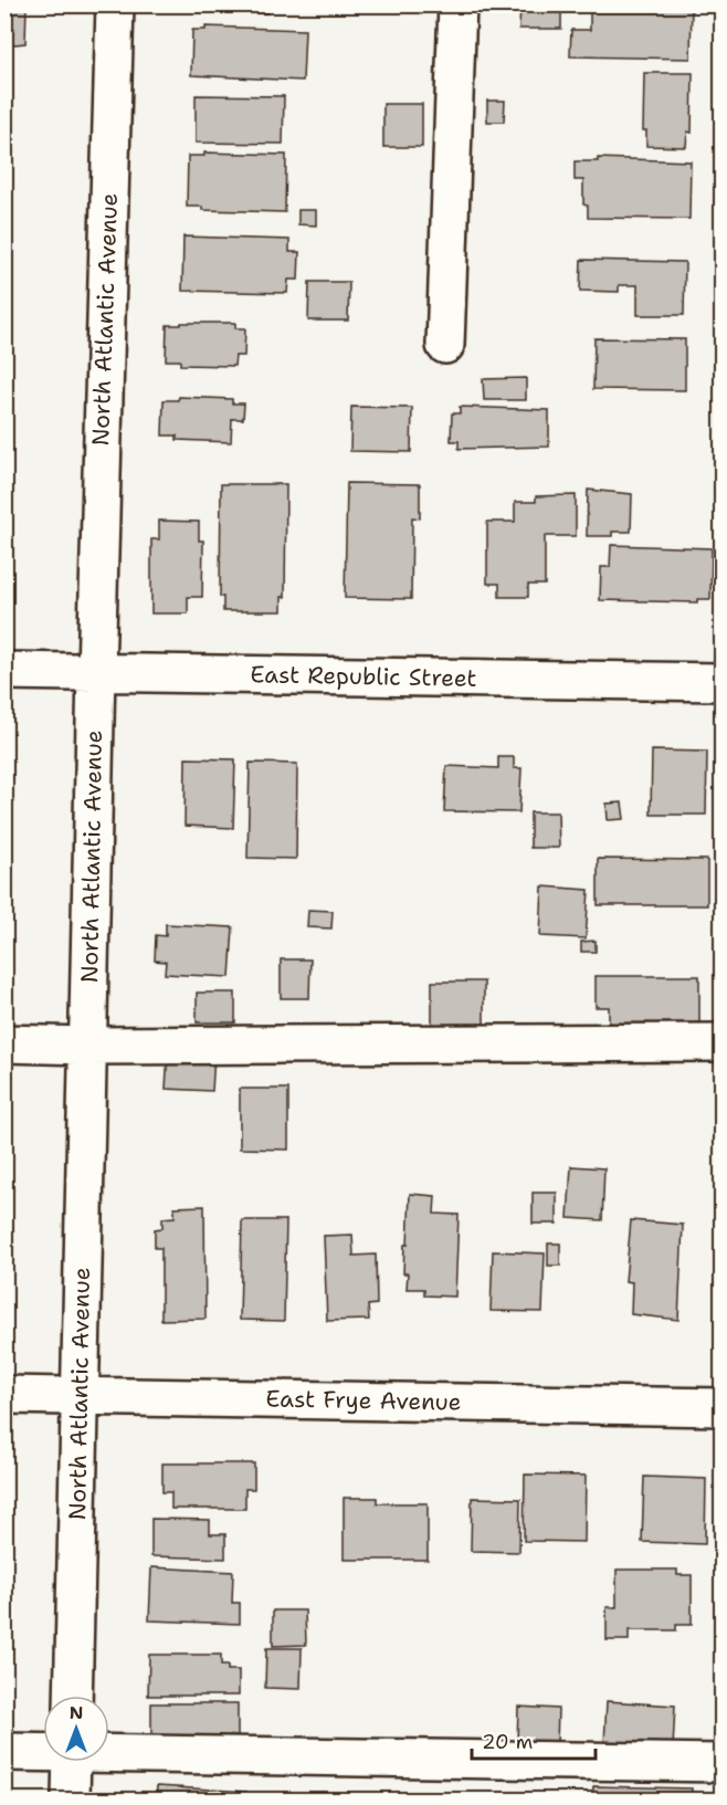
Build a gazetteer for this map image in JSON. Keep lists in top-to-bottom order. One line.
{"streets":{"street":["North Atlantic Avenue","East Republic Street","East Frye Avenue"]},"crossings":[["North Atlantic Avenue","East Republic Street"],["North Atlantic Avenue","East Frye Avenue"]],"scale_bar":"20 m","north":"top"}
